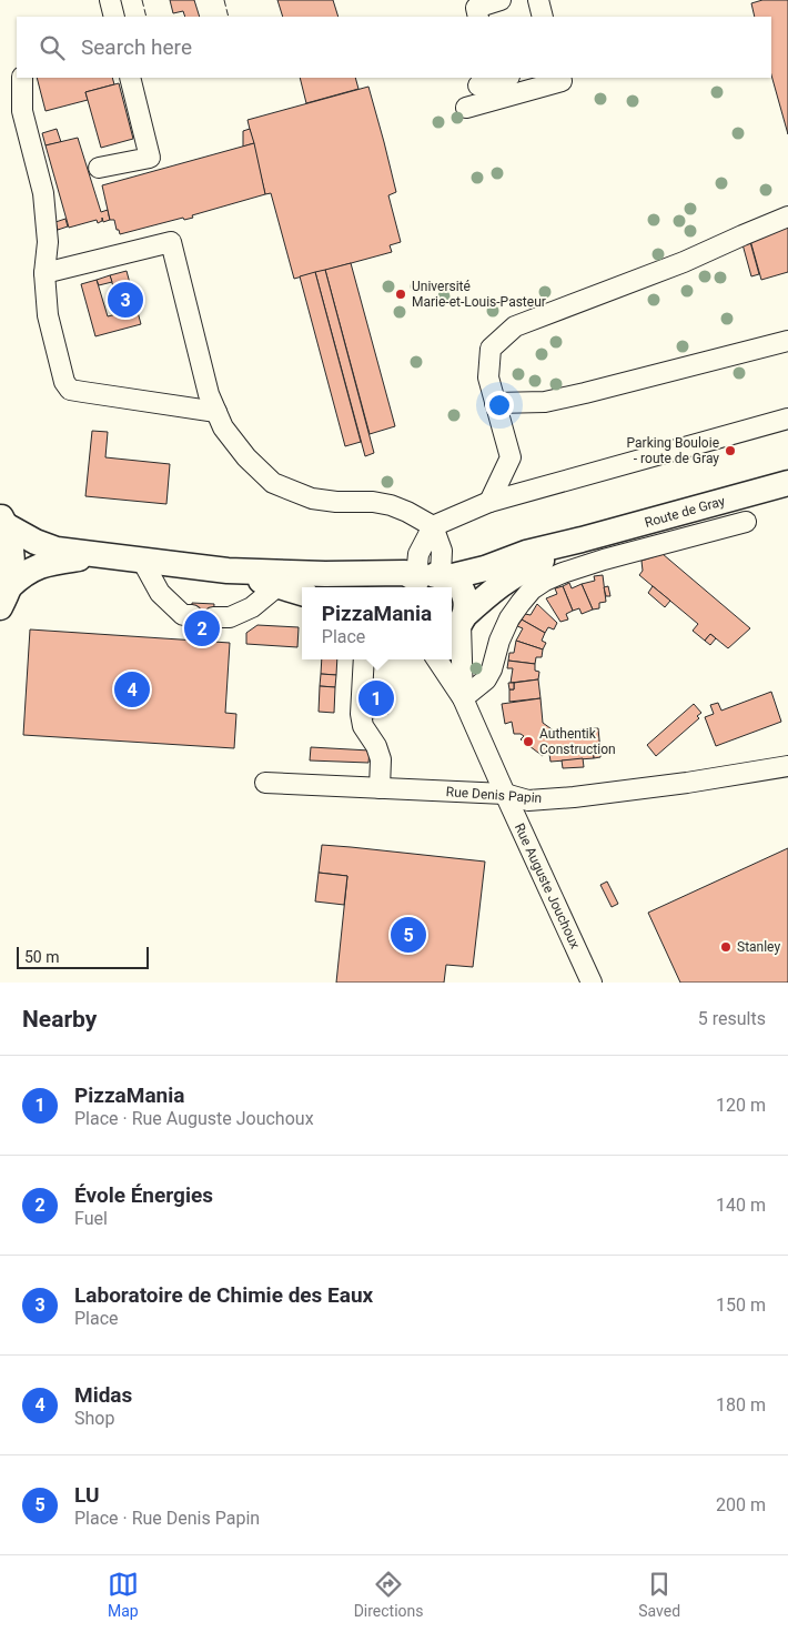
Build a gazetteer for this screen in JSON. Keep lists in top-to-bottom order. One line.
{"streets":{"main road":["Route de Gray"],"street":["Rue Denis Papin","Rue Auguste Jouchoux"]},"crossings":[["Route de Gray","Rue Auguste Jouchoux"],["Rue Denis Papin","Rue Auguste Jouchoux"]],"places":["Université Marie-et-Louis-Pasteur","Parking Bouloie - route de Gray","Authentik Construction","Stanley"],"scale_bar":"50 m","page":{"search":"Search here","pins":["3","2","4","1","5"],"popup":["PizzaMania","Place"],"scale":"50 m","heading":["Nearby","5 results"],"list":[{"mark":"1","name":"PizzaMania","note":"Place · Rue Auguste Jouchoux","value":"120 m"},{"mark":"2","name":"Évole Énergies","note":"Fuel","value":"140 m"},{"mark":"3","name":"Laboratoire de Chimie des Eaux","note":"Place","value":"150 m"},{"mark":"4","name":"Midas","note":"Shop","value":"180 m"},{"mark":"5","name":"LU","note":"Place · Rue Denis Papin","value":"200 m"}],"nav":["Map","Directions","Saved"]}}
